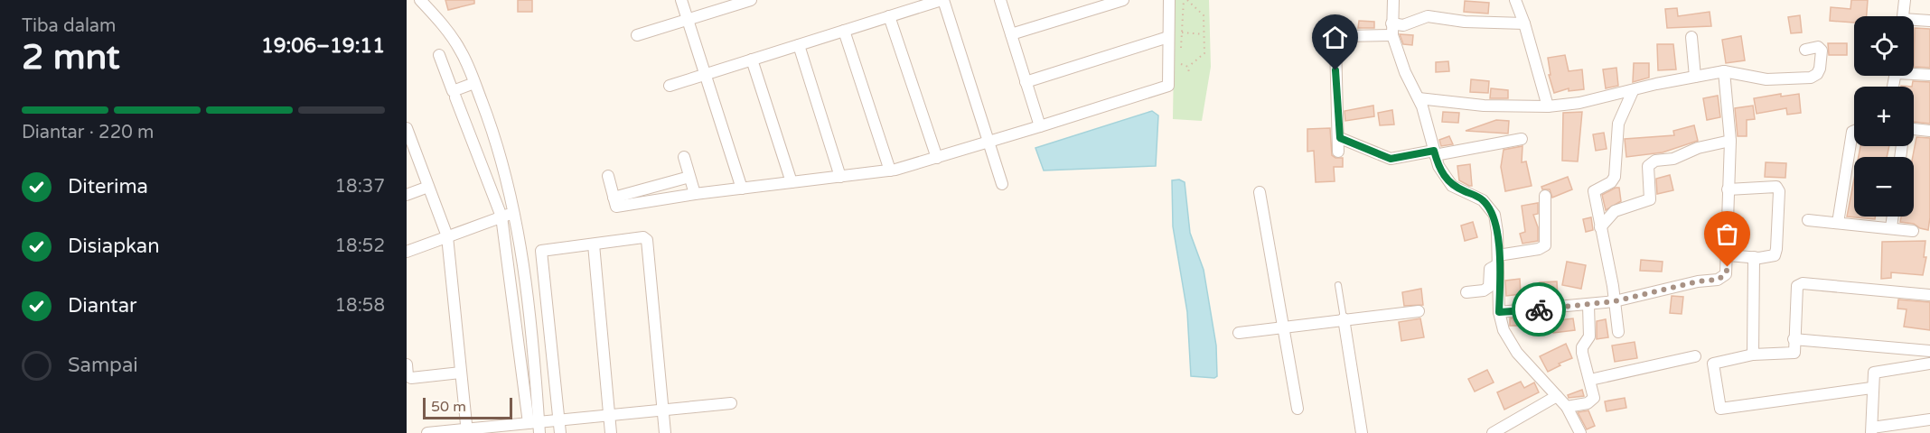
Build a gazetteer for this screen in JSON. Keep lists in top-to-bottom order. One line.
{"scale_bar":"50 m","page":{"heading":["2 mnt","Tiba dalam","19:06–19:11"],"map_buttons":["+","−"],"bar":"Diantar · 220 m","list":[["Diterima","18:37"],["Disiapkan","18:52"],["Diantar","18:58"],"Sampai"],"scale":"50 m"}}
